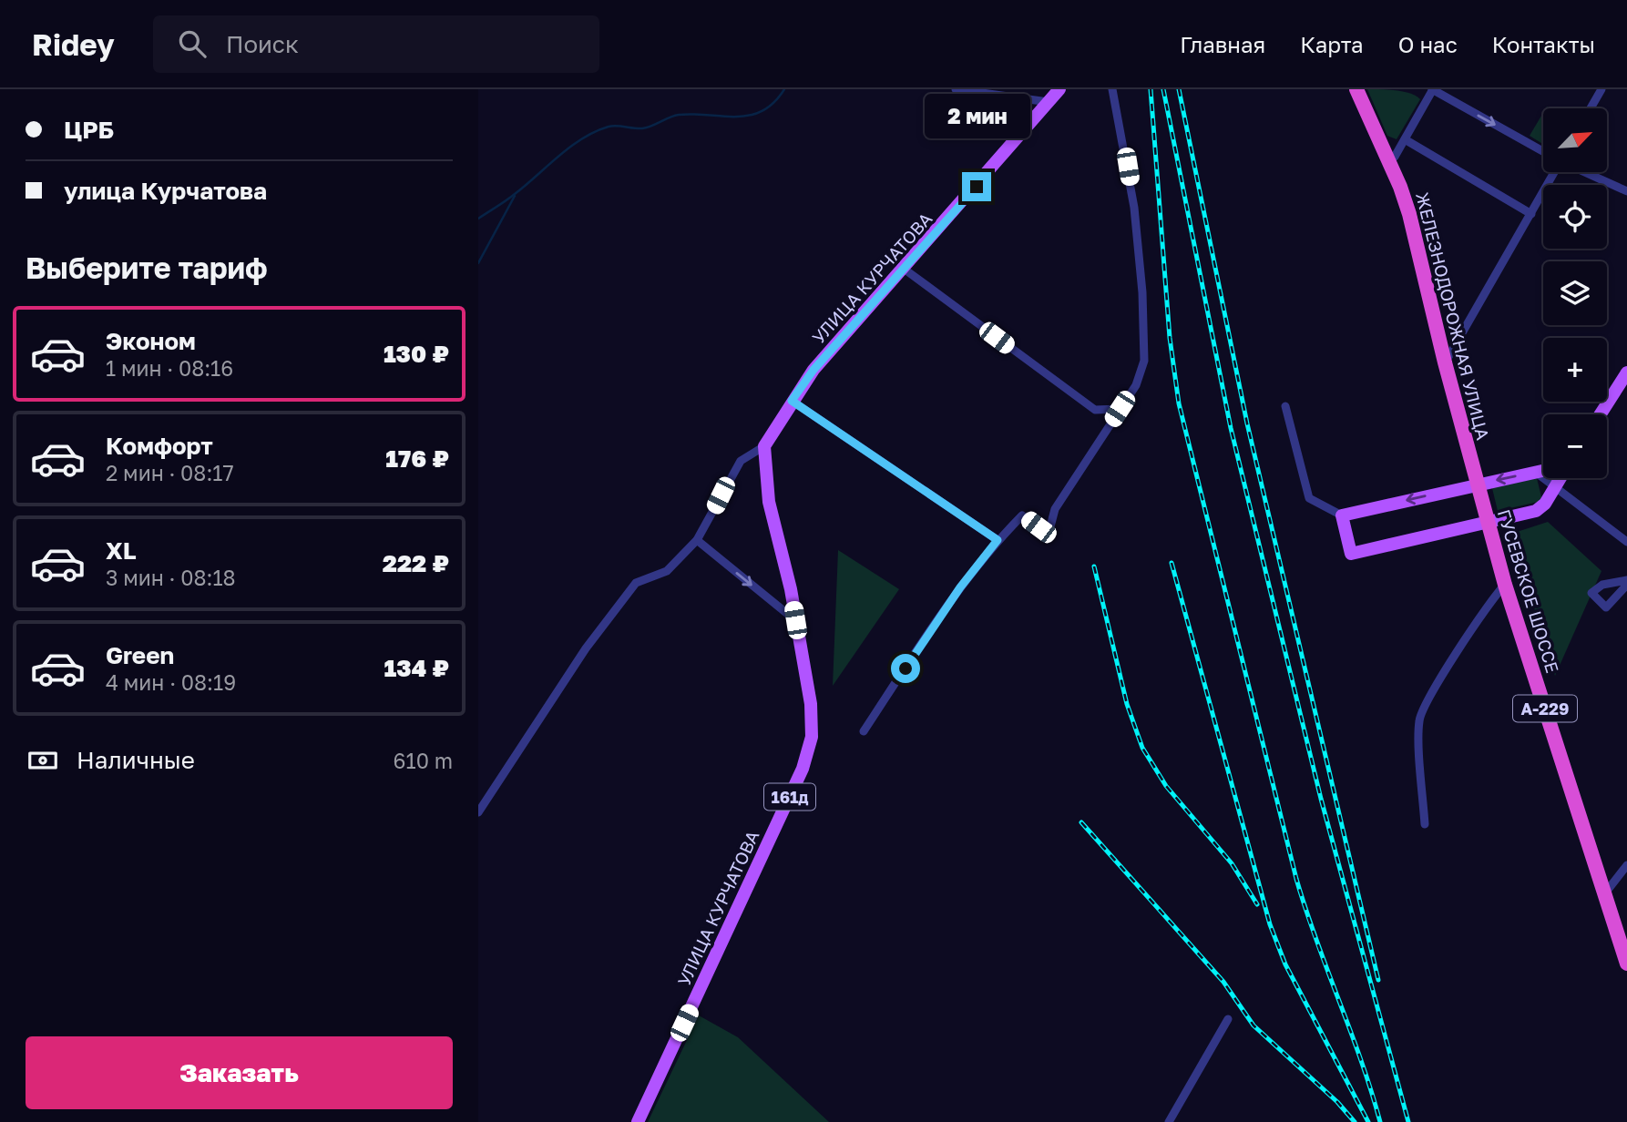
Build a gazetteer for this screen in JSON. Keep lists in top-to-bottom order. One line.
{"streets":{"highway":["ЖЕЛЕЗНОДОРОЖНАЯ УЛИЦА","ГУСЕВСКОЕ ШОССЕ","А-229"],"main road":["УЛИЦА КУРЧАТОВА","161д"]},"crossings":[["ЖЕЛЕЗНОДОРОЖНАЯ УЛИЦА","ГУСЕВСКОЕ ШОССЕ"]],"north":"top right","page":{"header":"Ridey","search":"Поиск","nav":["Главная","Карта","О нас","Контакты"],"banner":["ЦРБ","улица Курчатова"],"bubble":"2 мин","map_buttons":["+","−"],"heading":"Выберите тариф","list":[{"name":"Эконом","note":"1 мин · 08:16","value":"130 ₽"},{"name":"Комфорт","note":"2 мин · 08:17","value":"176 ₽"},{"name":"XL","note":"3 мин · 08:18","value":"222 ₽"},{"name":"Green","note":"4 мин · 08:19","value":"134 ₽"}],"pay":["Наличные","610 m"],"buttons":"Заказать"}}
